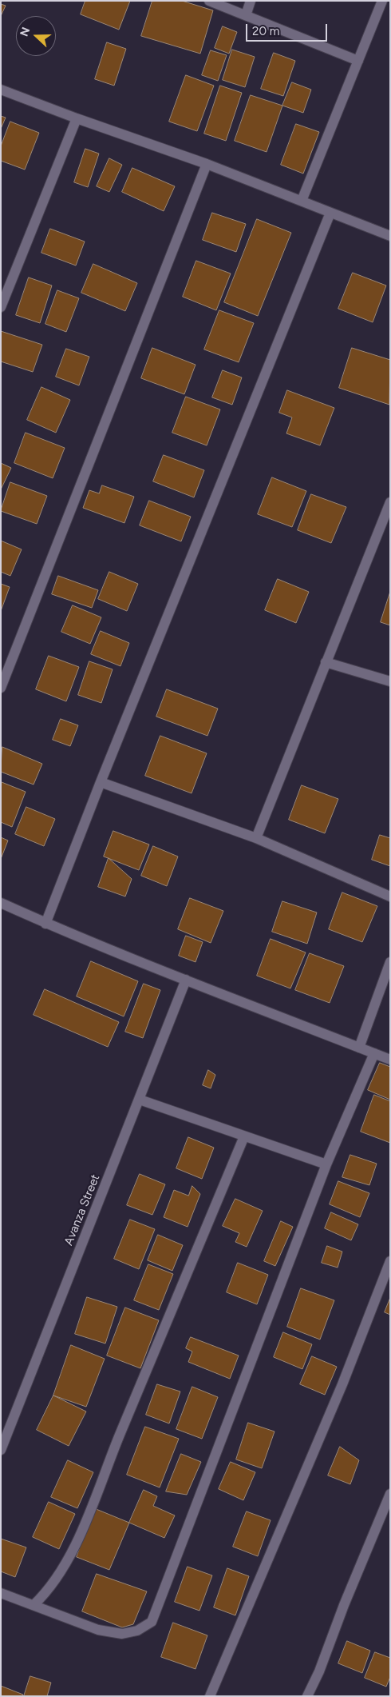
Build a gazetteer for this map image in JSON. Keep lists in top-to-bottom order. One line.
{"streets":{"street":["Avanza Street"]},"scale_bar":"20 m","north":"left"}
